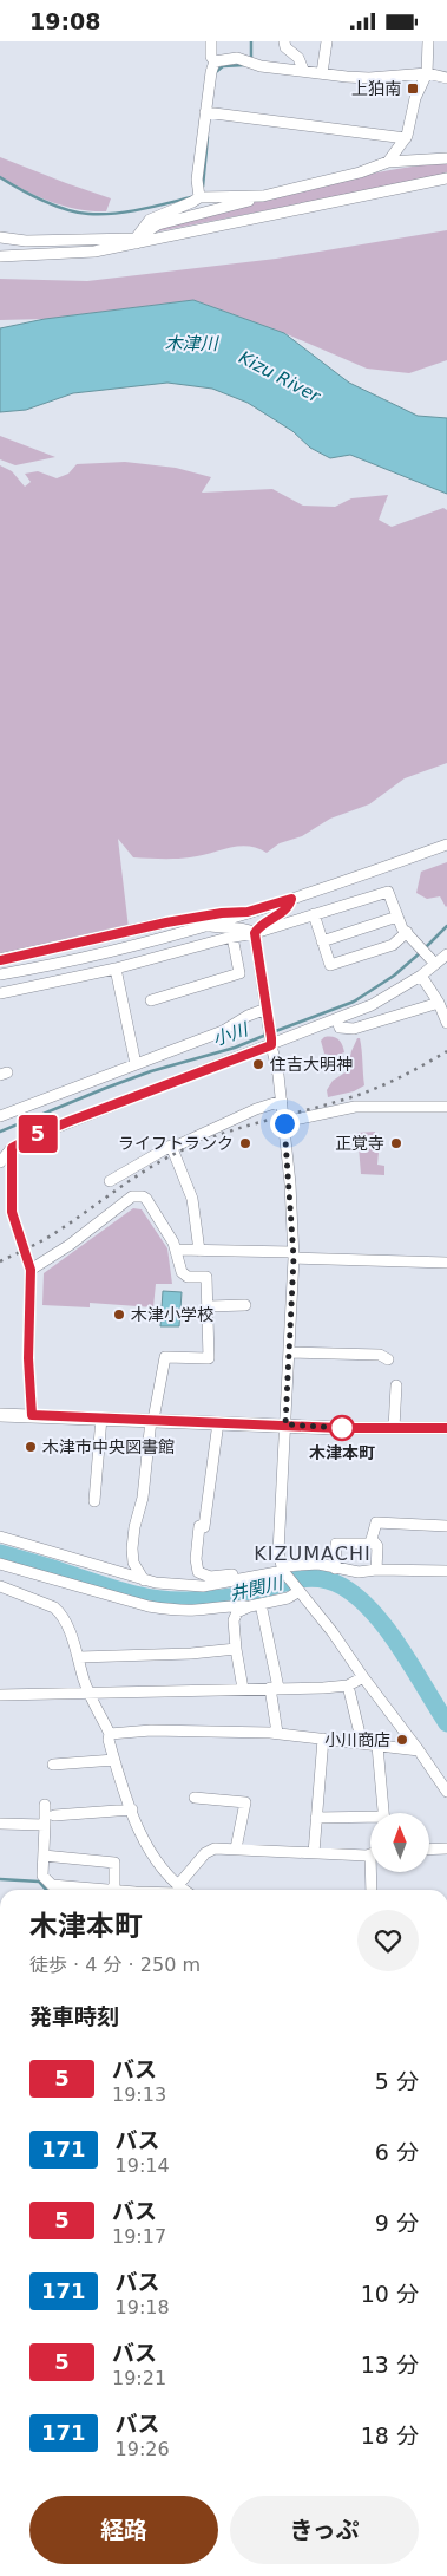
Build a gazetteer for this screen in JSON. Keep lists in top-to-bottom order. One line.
{"districts":["KIZUMACHI"],"water":["木津川","Kizu River","小川","井関川"],"places":{"transit":["上狛南"],"other":["住吉大明神","ライフトランク","正覚寺","木津小学校","木津本町","木津市中央図書館","小川商店"]},"lines":["bus line 5"],"north":"top","page":{"status":"19:08","on_map":"5","heading":[["木津本町","徒歩 · 4 分 · 250 m"],"発車時刻"],"list":[{"mark":"5","name":"バス","note":"19:13","value":"5 分"},{"mark":"171","name":"バス","note":"19:14","value":"6 分"},{"mark":"5","name":"バス","note":"19:17","value":"9 分"},{"mark":"171","name":"バス","note":"19:18","value":"10 分"},{"mark":"5","name":"バス","note":"19:21","value":"13 分"},{"mark":"171","name":"バス","note":"19:26","value":"18 分"}],"buttons":["経路","きっぷ"]}}
